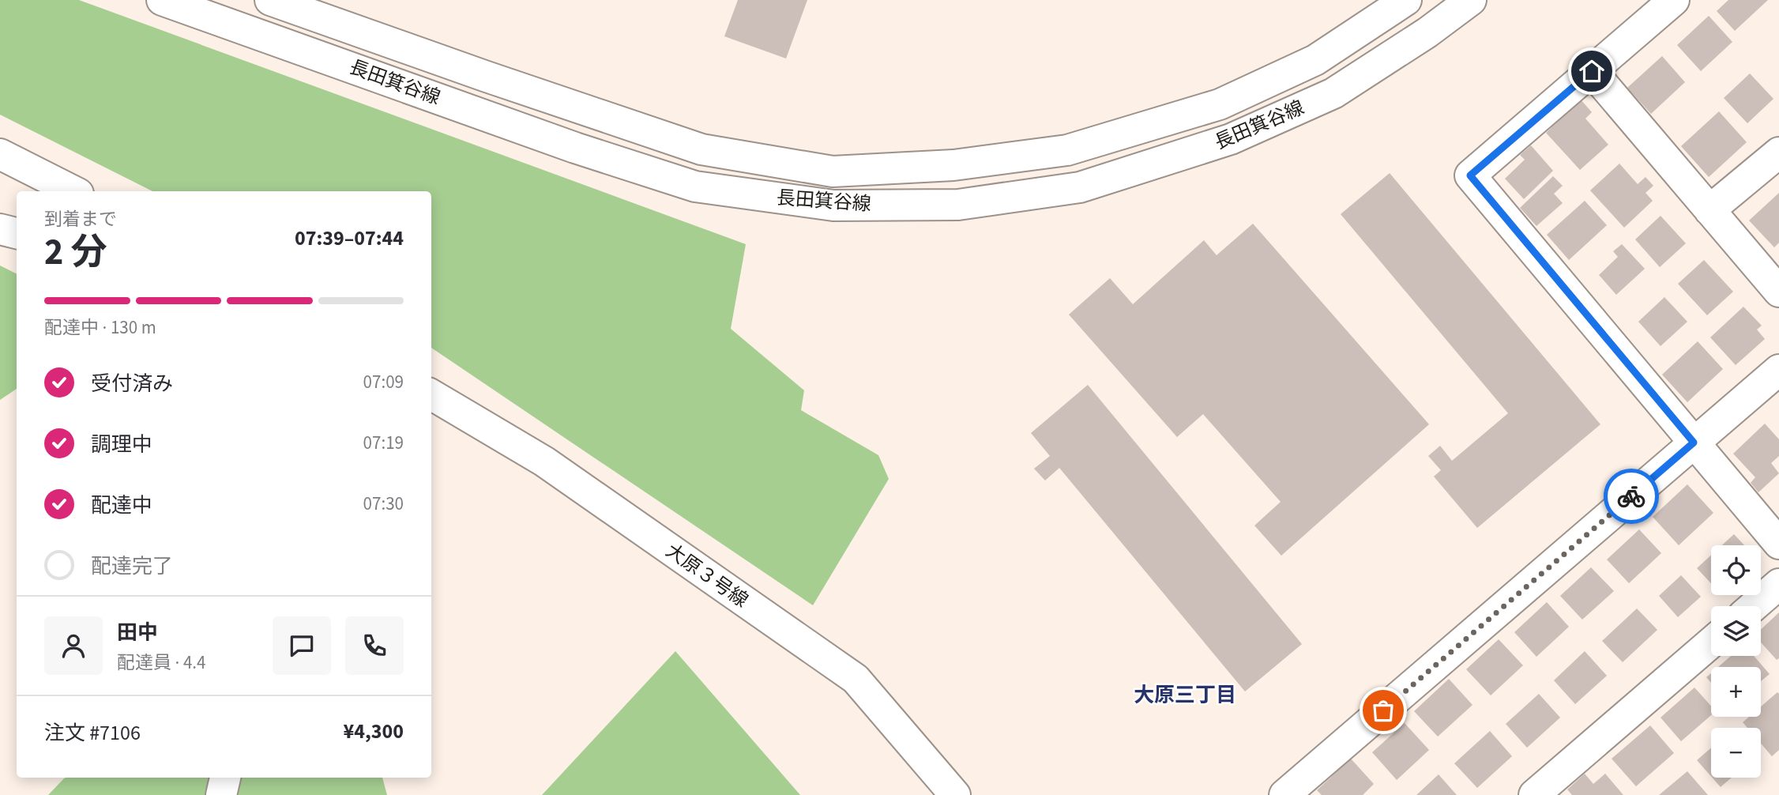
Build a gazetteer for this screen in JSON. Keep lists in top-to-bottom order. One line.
{"streets":{"street":["長田箕谷線","大原３号線"]},"districts":["大原三丁目"],"page":{"heading":["2 分","到着まで","07:39–07:44"],"panel":["田中","配達員 · 4.4","注文 #7106","¥4,300"],"bar":"配達中 · 130 m","list":[["受付済み","07:09"],["調理中","07:19"],["配達中","07:30"],"配達完了"],"map_buttons":["+","−"]}}
